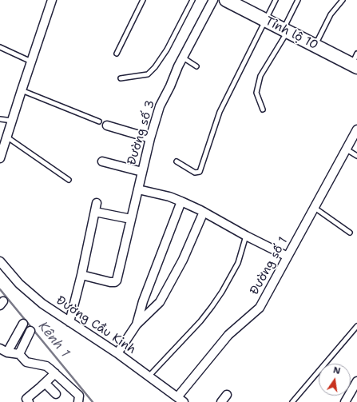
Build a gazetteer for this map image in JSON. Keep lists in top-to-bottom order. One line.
{"streets":{"main road":["Tỉnh lộ 10"],"street":["Đường số 3","Đường số 1","Đường Cầu Kinh"]},"crossings":[["Đường số 1","Đường Cầu Kinh"]],"water":["Kênh 1"],"north":"top"}
